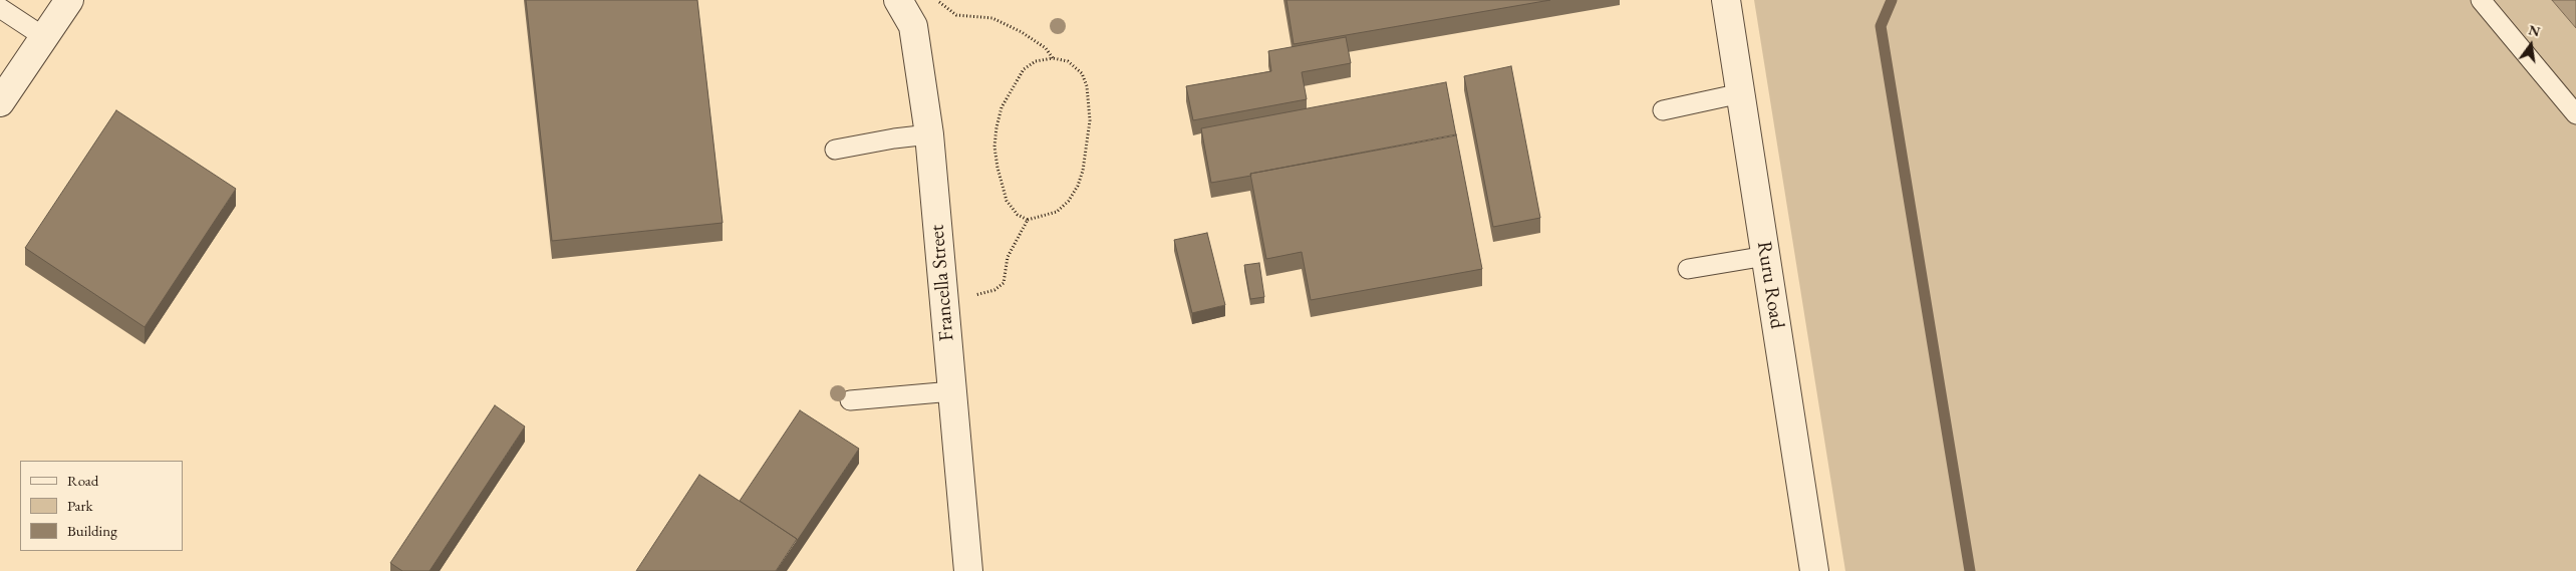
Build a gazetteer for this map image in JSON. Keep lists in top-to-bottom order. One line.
{"streets":{"street":["Francella Street","Ruru Road"]},"legend":["Road","Park","Building"],"north":"top"}
